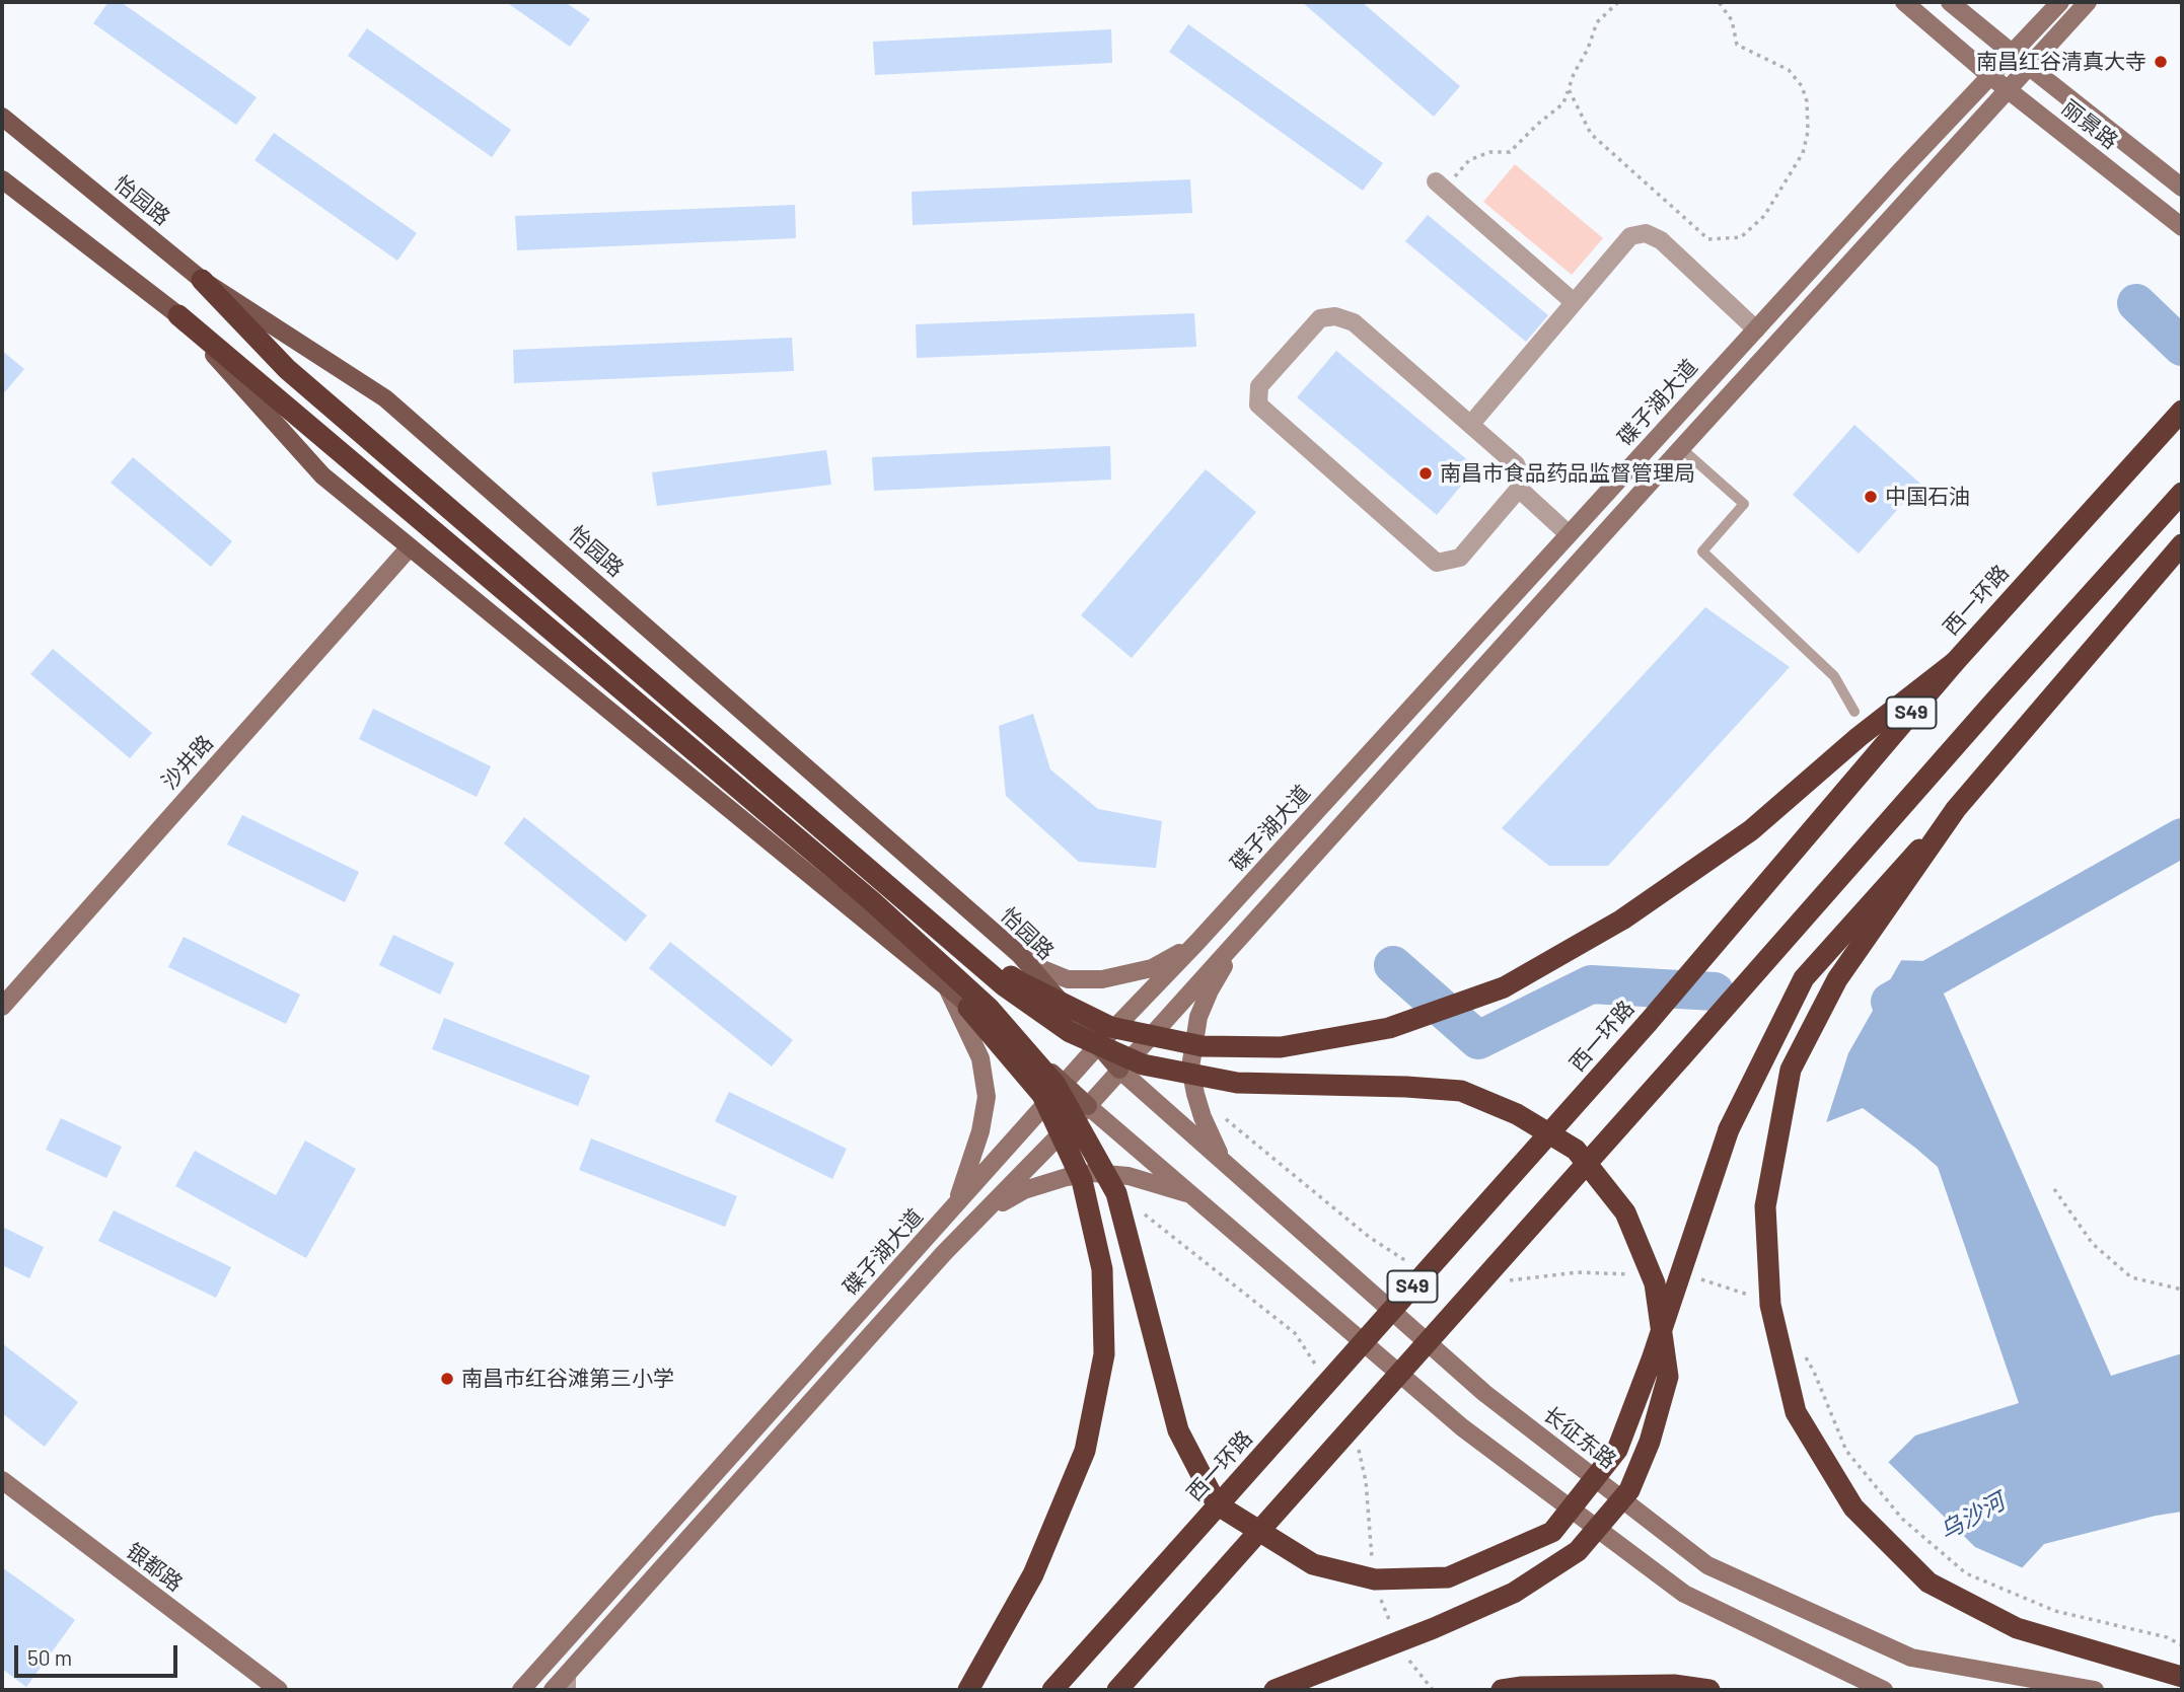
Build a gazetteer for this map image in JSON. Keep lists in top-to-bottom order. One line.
{"streets":{"highway":["西一环路","S49"],"main road":["丽景路","怡园路","碟子湖大道","沙井路","长征东路","银都路"]},"crossings":[["丽景路","碟子湖大道"],["怡园路","碟子湖大道"],["怡园路","长征东路"]],"water":["乌沙河"],"places":["南昌红谷清真大寺","南昌市食品药品监督管理局","中国石油","南昌市红谷滩第三小学"],"scale_bar":"50 m"}
